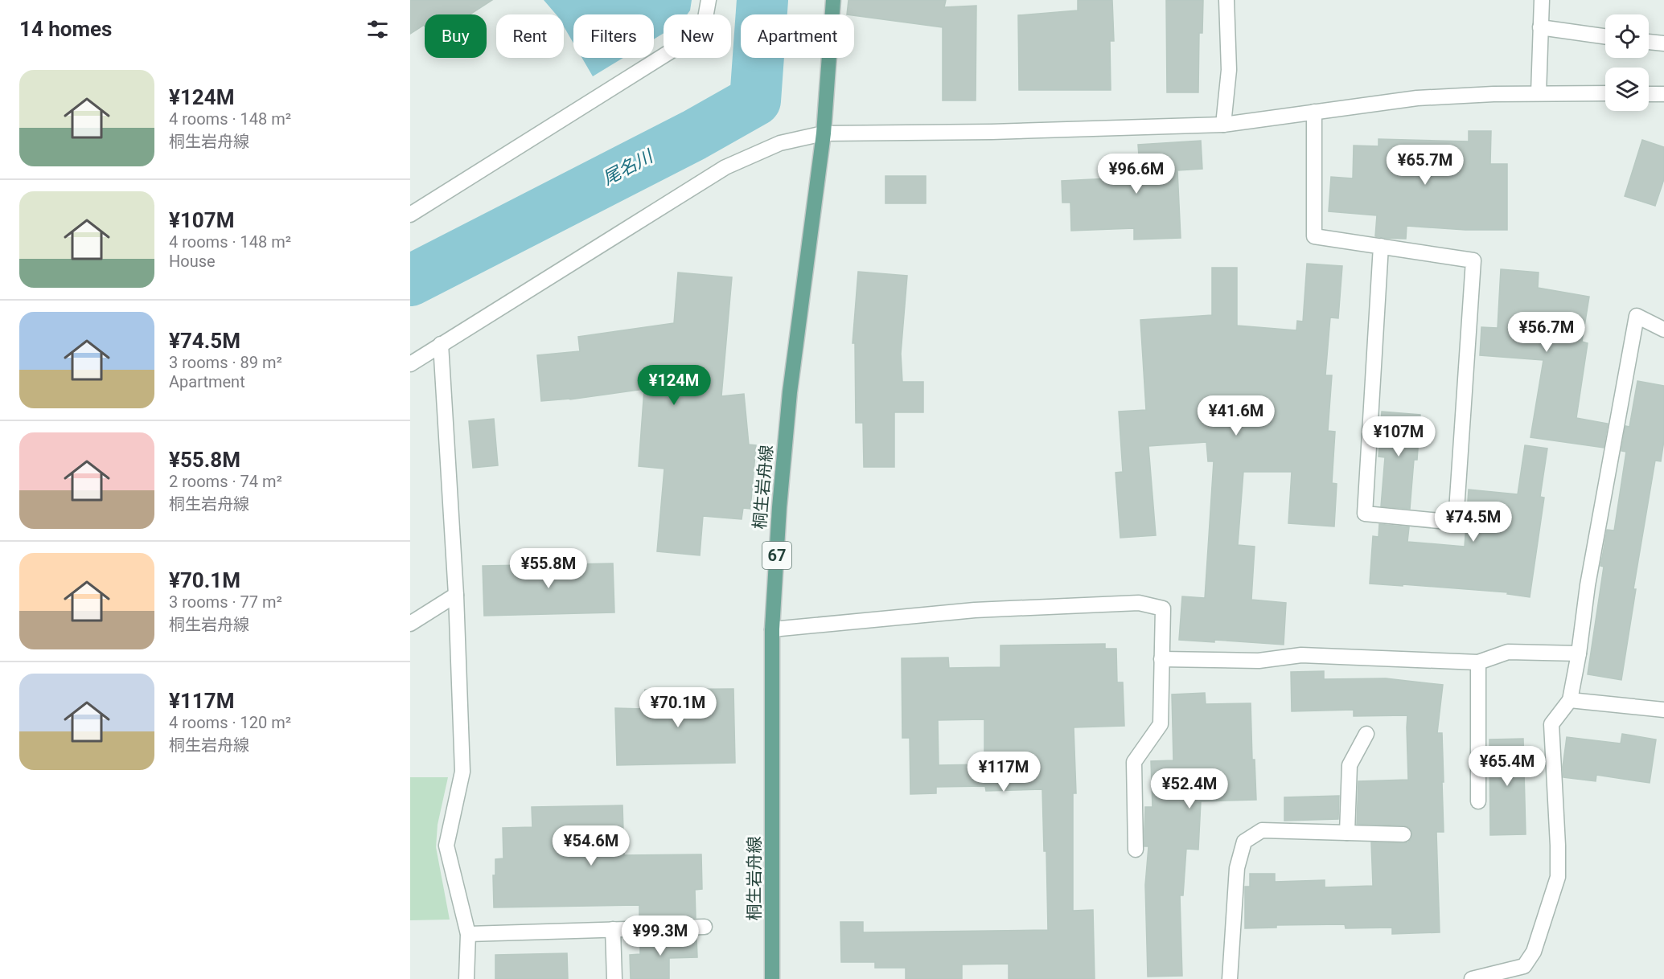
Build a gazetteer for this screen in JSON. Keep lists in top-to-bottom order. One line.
{"streets":{"main road":["桐生岩舟線","67"]},"water":["尾名川"],"page":{"heading":"14 homes","chip":["Buy","Rent","Filters","New","Apartment"],"list":[{"name":"¥124M","note":"4 rooms · 148 m² · 桐生岩舟線"},{"name":"¥107M","note":"4 rooms · 148 m² · House"},{"name":"¥74.5M","note":"3 rooms · 89 m² · Apartment"},{"name":"¥55.8M","note":"2 rooms · 74 m² · 桐生岩舟線"},{"name":"¥70.1M","note":"3 rooms · 77 m² · 桐生岩舟線"},{"name":"¥117M","note":"4 rooms · 120 m² · 桐生岩舟線"}],"price":["¥65.7M","¥96.6M","¥56.7M","¥124M","¥41.6M","¥107M","¥74.5M","¥55.8M","¥70.1M","¥65.4M","¥117M","¥52.4M","¥54.6M","¥99.3M"]}}
